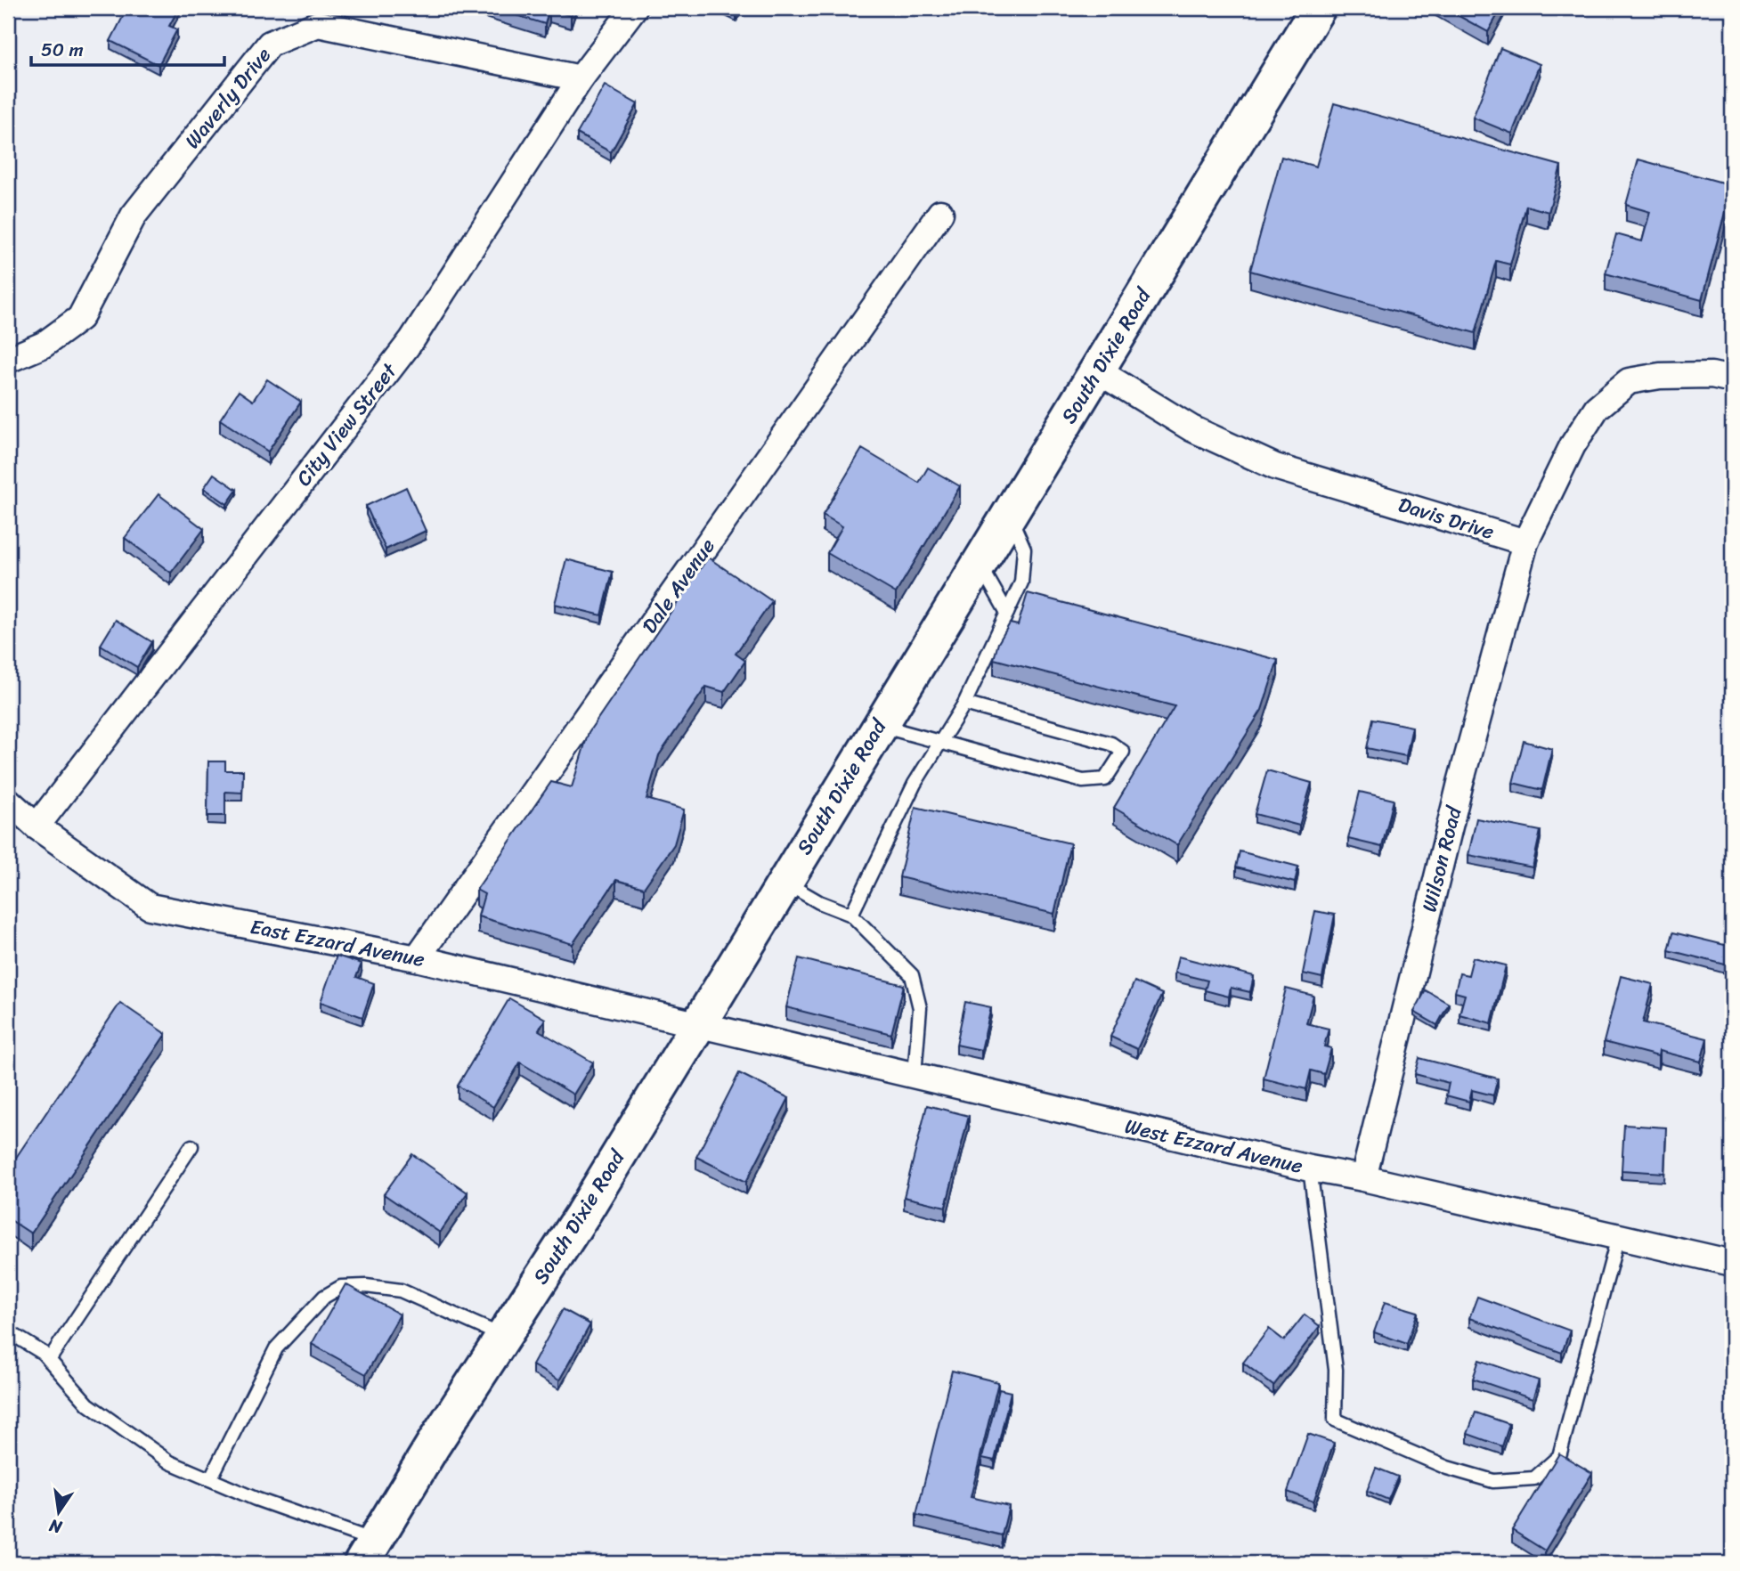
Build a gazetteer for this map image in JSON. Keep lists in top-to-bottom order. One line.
{"streets":{"main road":["South Dixie Road"],"street":["Waverly Drive","City View Street","Davis Drive","Dale Avenue","Wilson Road","East Ezzard Avenue","West Ezzard Avenue"]},"crossings":[["Waverly Drive","City View Street"],["South Dixie Road","Davis Drive"],["South Dixie Road","East Ezzard Avenue"],["South Dixie Road","West Ezzard Avenue"],["City View Street","East Ezzard Avenue"],["Davis Drive","Wilson Road"],["Dale Avenue","East Ezzard Avenue"],["Wilson Road","West Ezzard Avenue"],["East Ezzard Avenue","West Ezzard Avenue"]],"scale_bar":"50 m","north":"bottom"}
